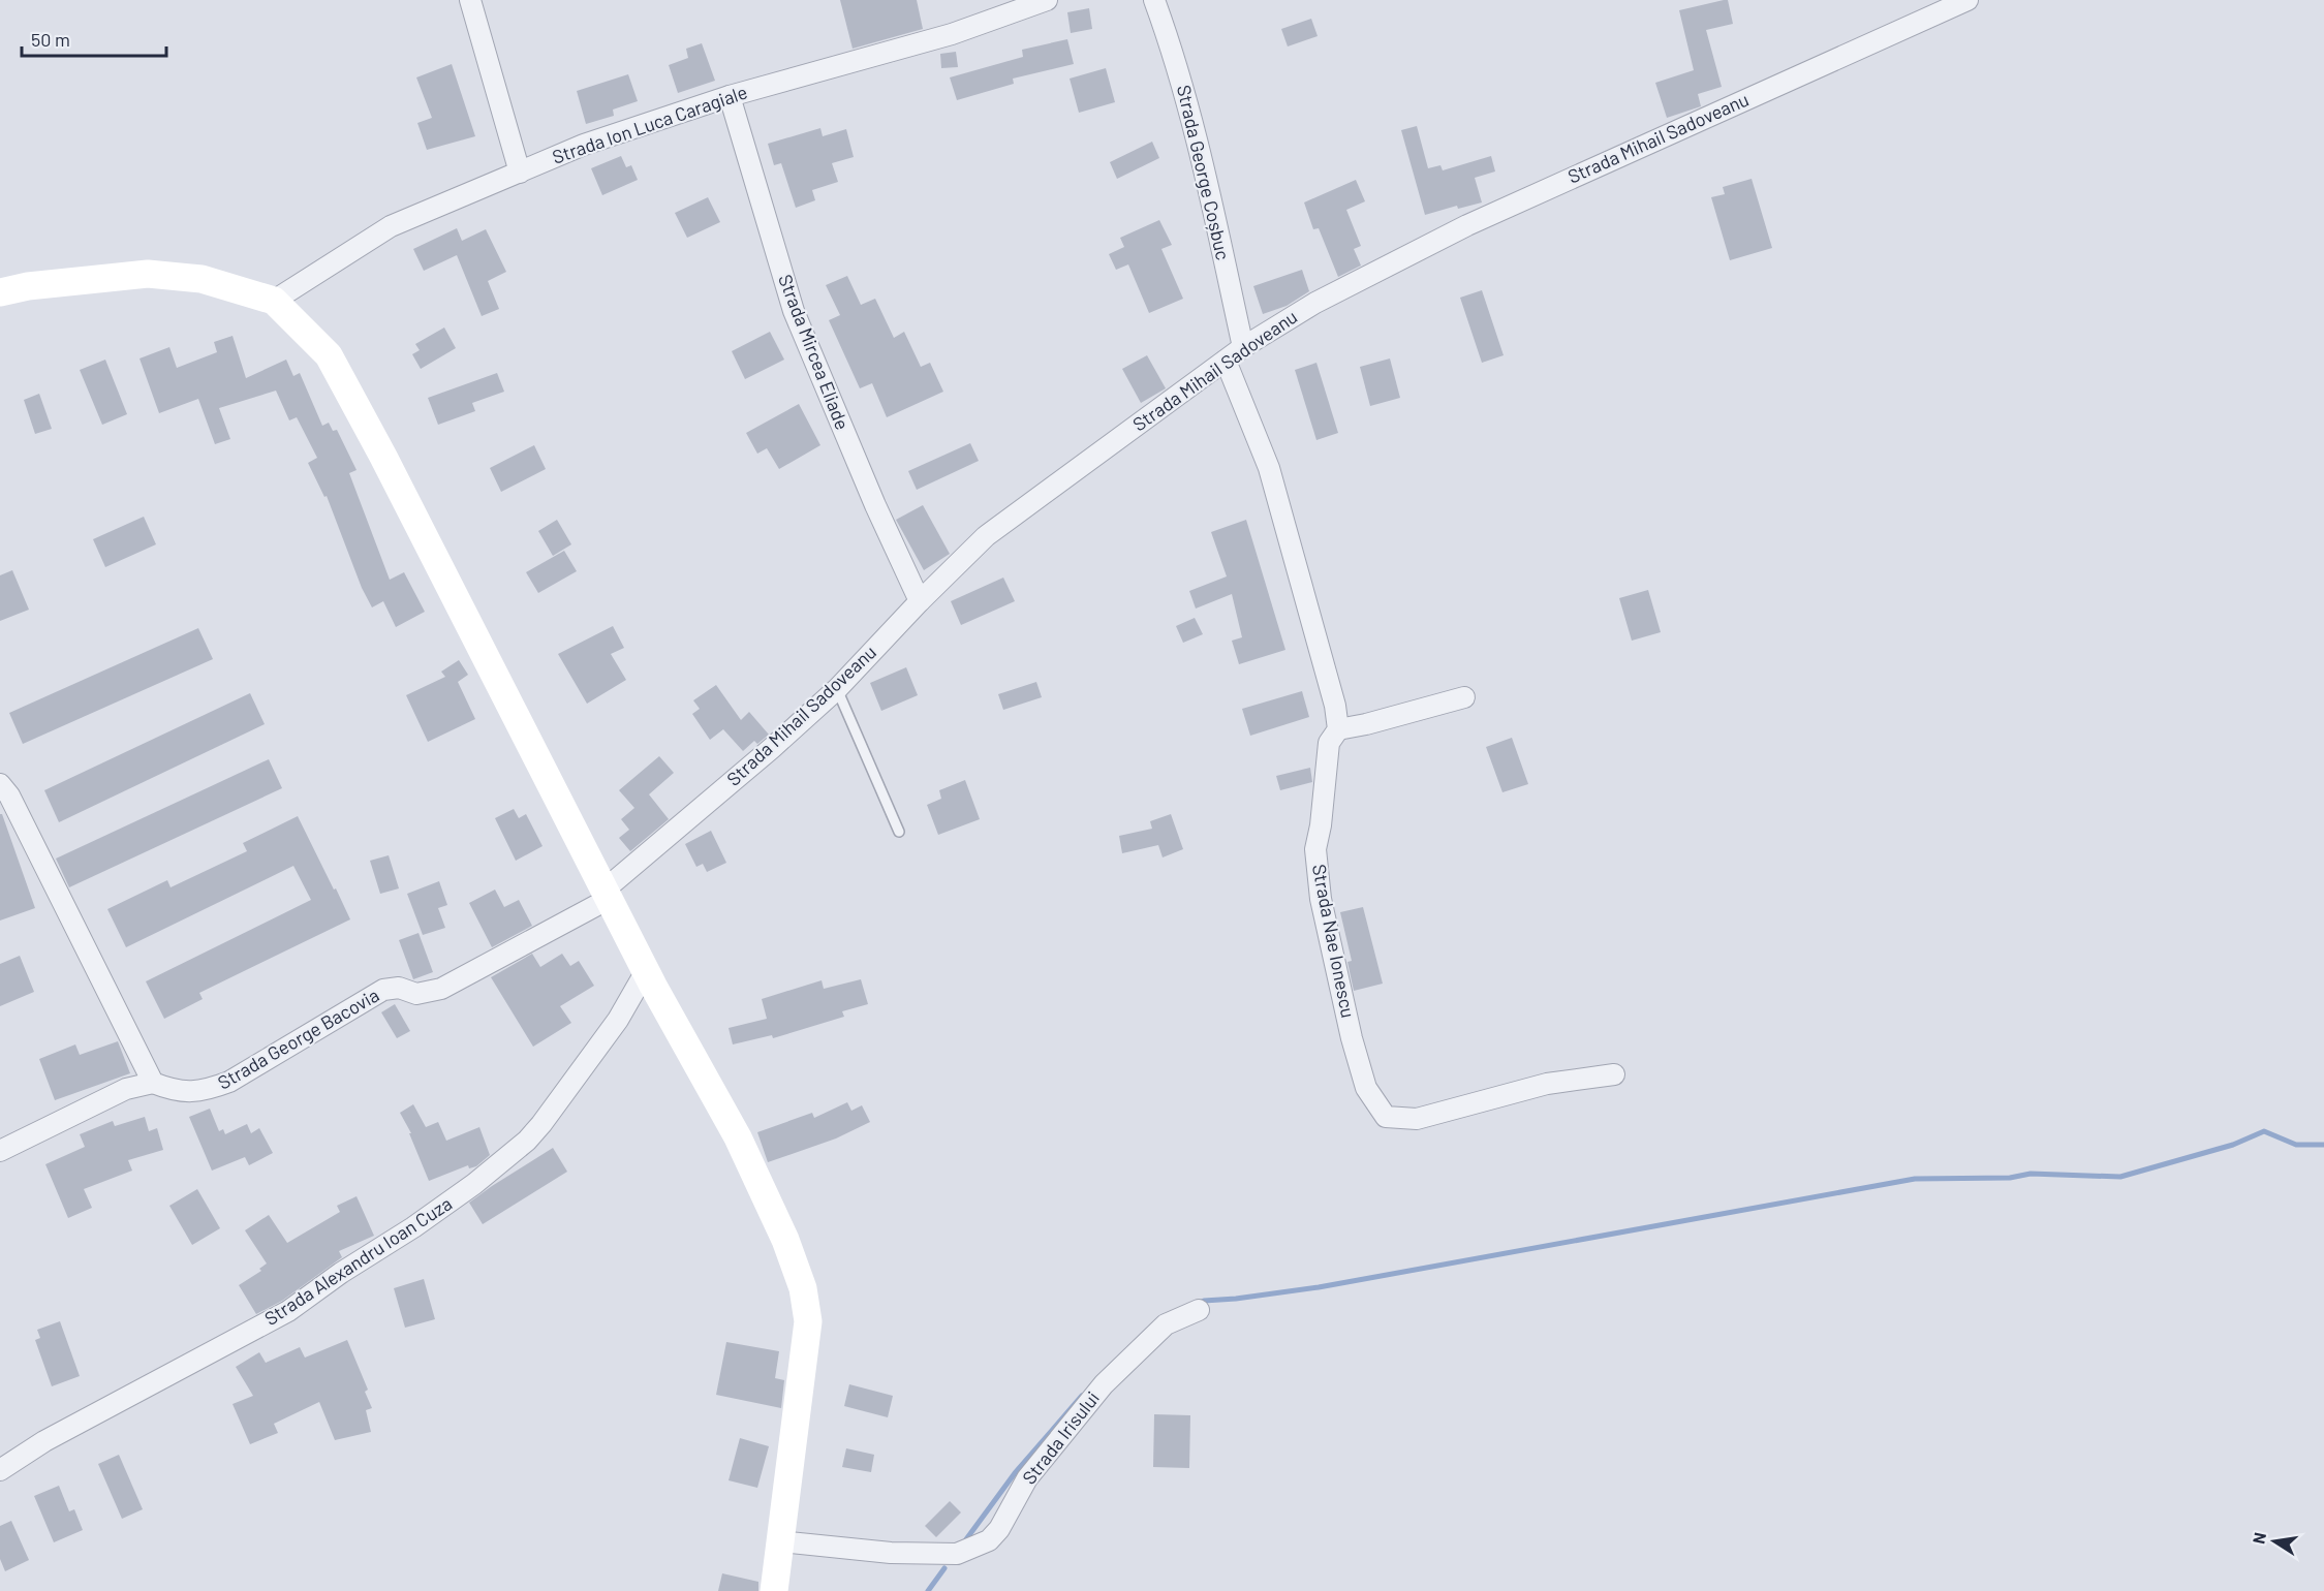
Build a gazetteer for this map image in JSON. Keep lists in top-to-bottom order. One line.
{"streets":{"street":["Strada Ion Luca Caragiale","Strada Mihail Sadoveanu","Strada George Coșbuc","Strada Mircea Eliade","Strada Nae Ionescu","Strada George Bacovia","Strada Alexandru Ioan Cuza","Strada Irisului"]},"crossings":[["Strada Ion Luca Caragiale","Strada Mircea Eliade"],["Strada Mihail Sadoveanu","Strada George Coșbuc"],["Strada Mihail Sadoveanu","Strada Mircea Eliade"],["Strada Mihail Sadoveanu","Strada George Bacovia"]],"scale_bar":"50 m","north":"left"}
